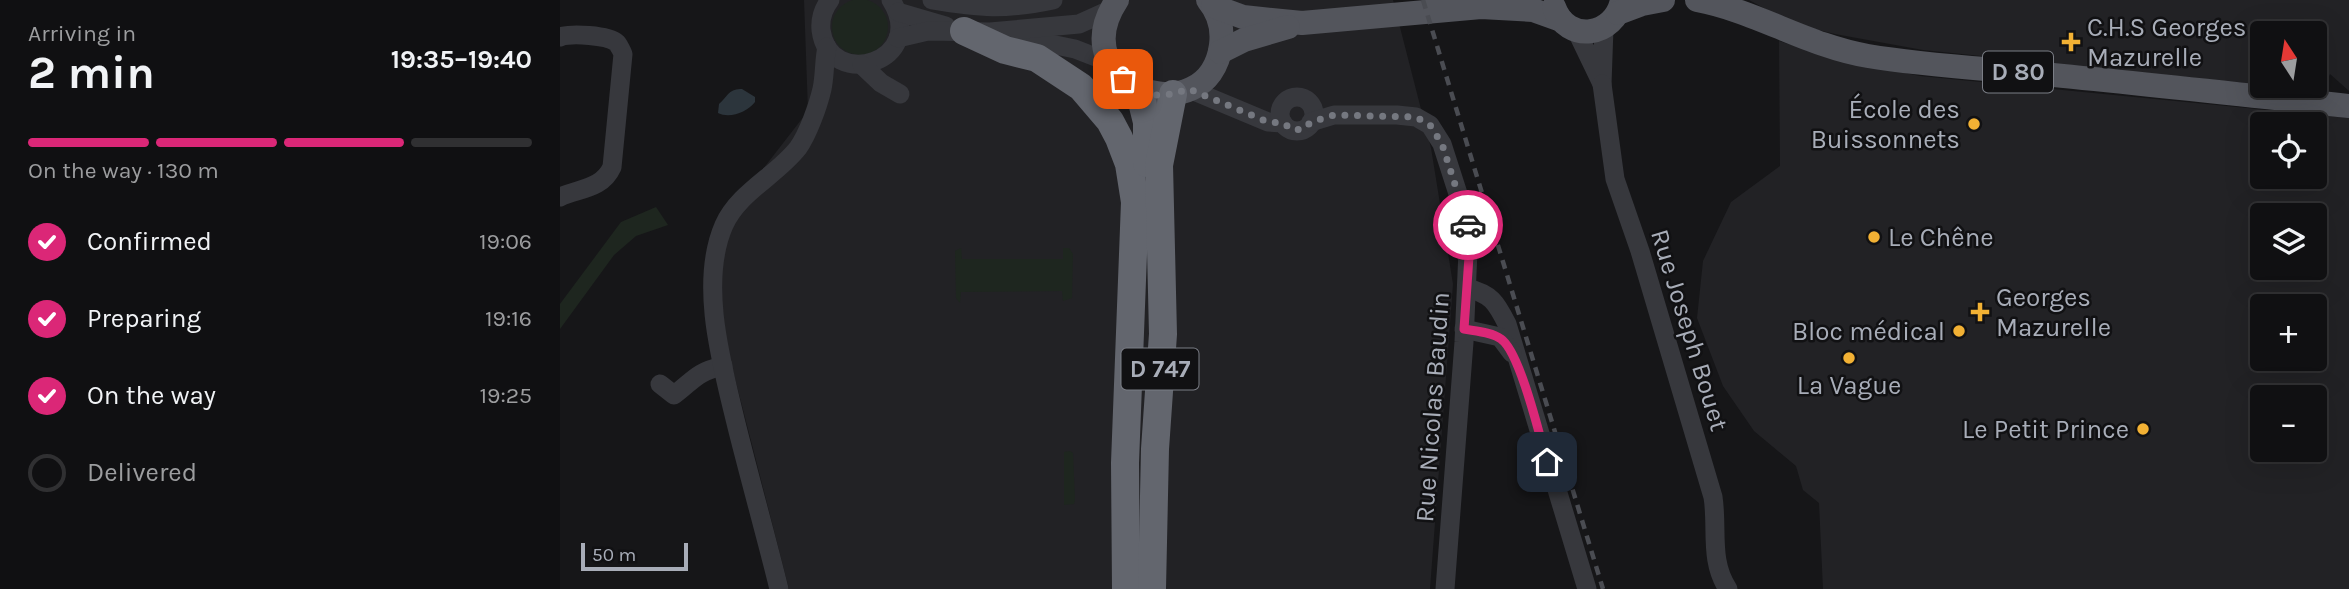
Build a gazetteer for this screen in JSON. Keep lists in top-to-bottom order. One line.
{"streets":{"highway":["D 747"],"main road":["D 80"],"street":["Rue Joseph Bouet","Rue Nicolas Baudin"]},"places":{"health":["C.H.S Georges Mazurelle","Georges Mazurelle"],"other":["École des Buissonnets","Le Chêne","Bloc médical","La Vague","Le Petit Prince"]},"scale_bar":"50 m","north":"top","page":{"heading":["2 min","Arriving in","19:35–19:40"],"map_buttons":["+","−"],"bar":"On the way · 130 m","list":[["Confirmed","19:06"],["Preparing","19:16"],["On the way","19:25"],"Delivered"],"scale":"50 m"}}
